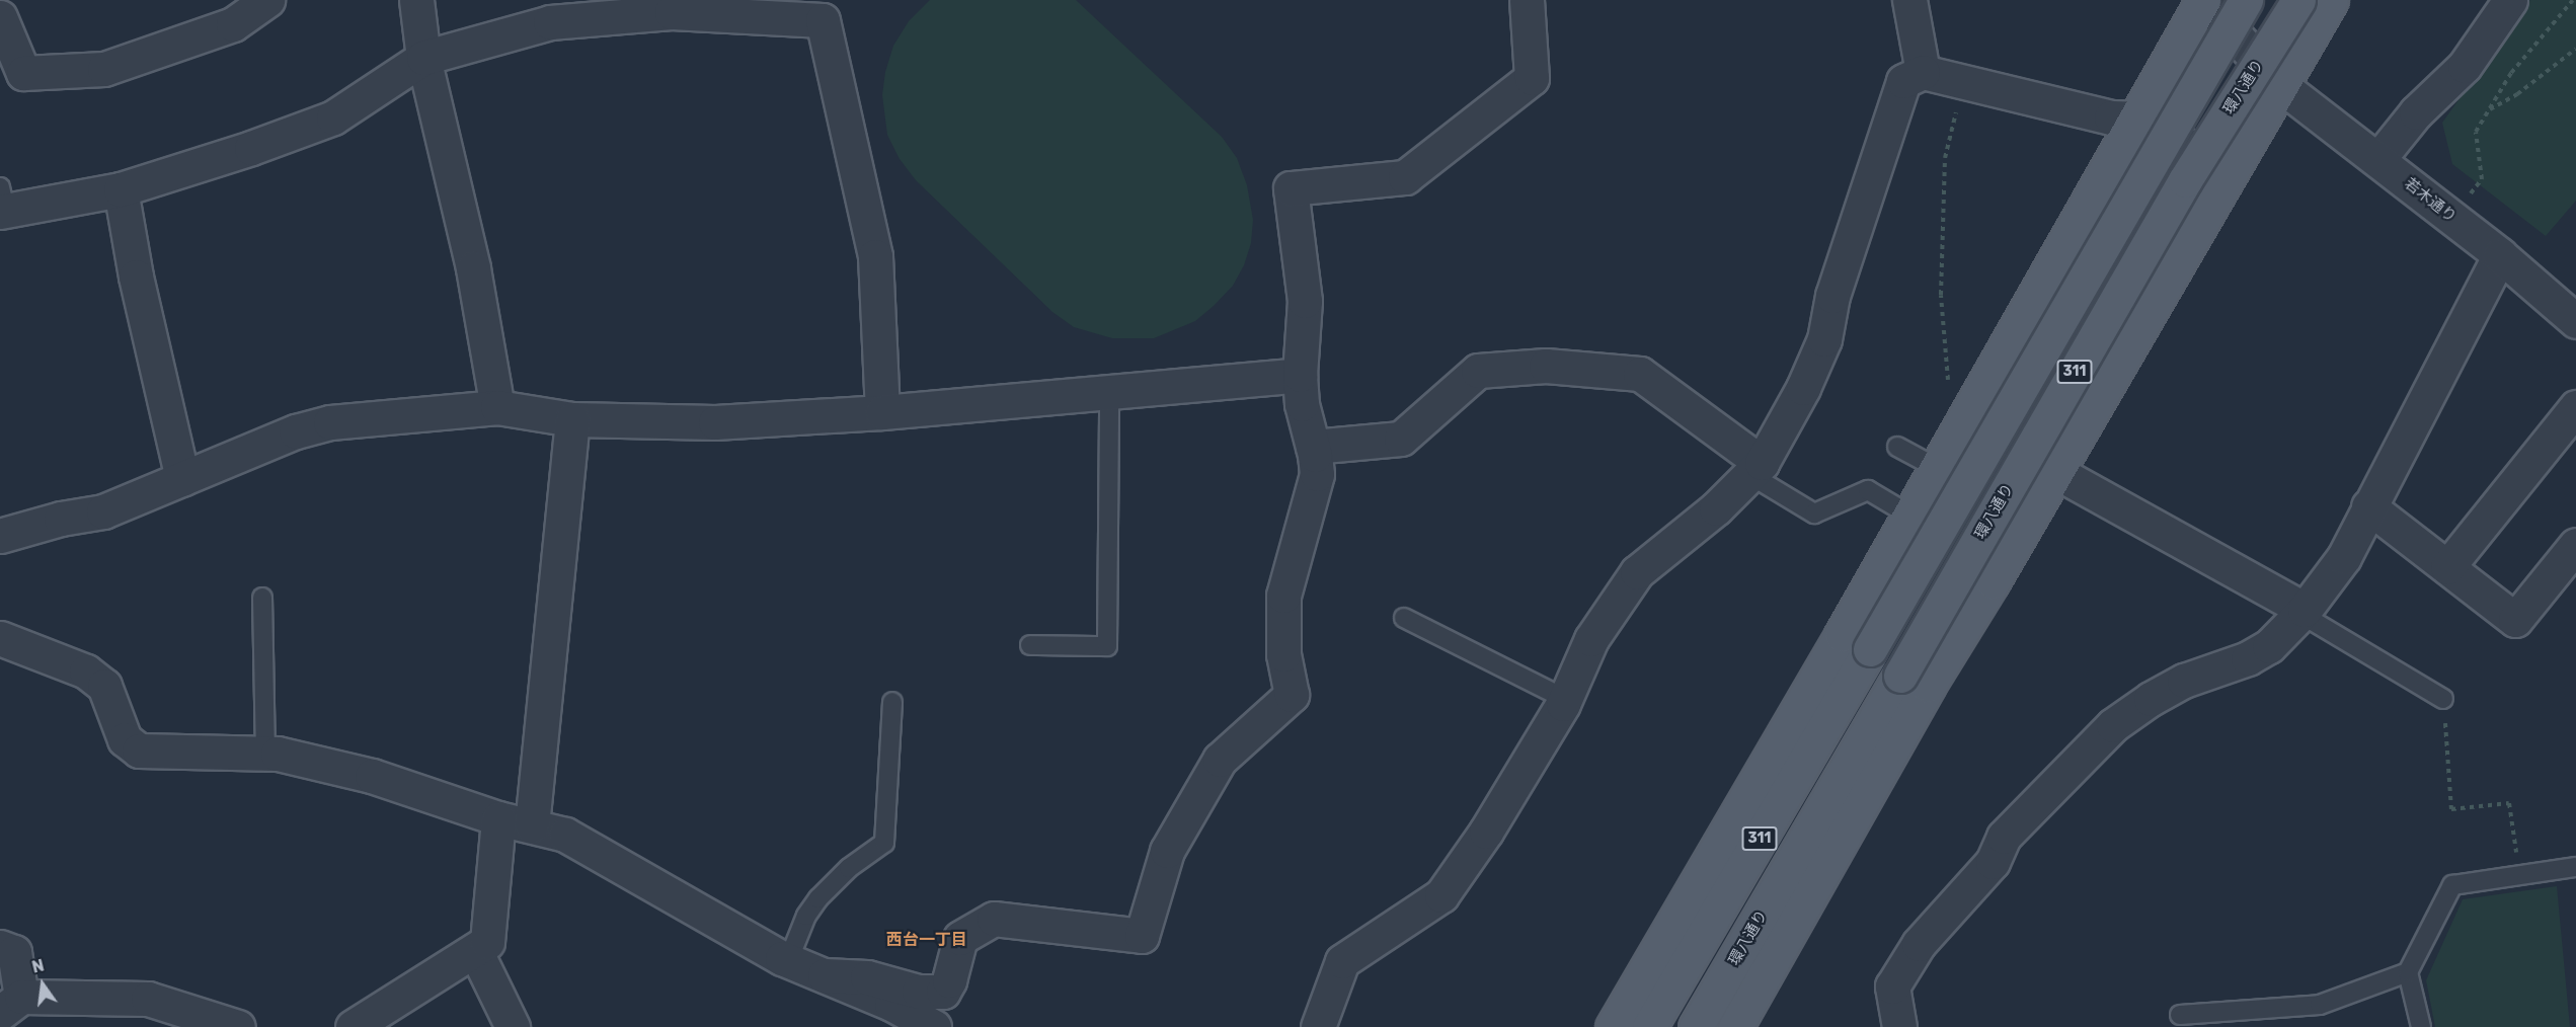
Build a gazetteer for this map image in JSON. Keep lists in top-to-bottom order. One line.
{"streets":{"main road":["環八通り","311"],"street":["若木通り"]},"districts":["西台一丁目"],"north":"top"}
